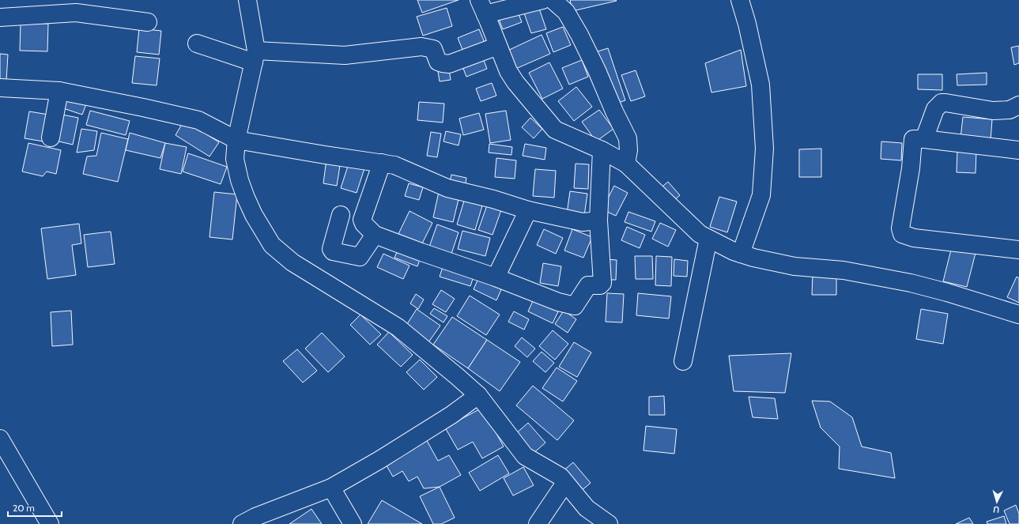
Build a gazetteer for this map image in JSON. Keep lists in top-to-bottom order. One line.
{"scale_bar":"20 m","north":"bottom"}
